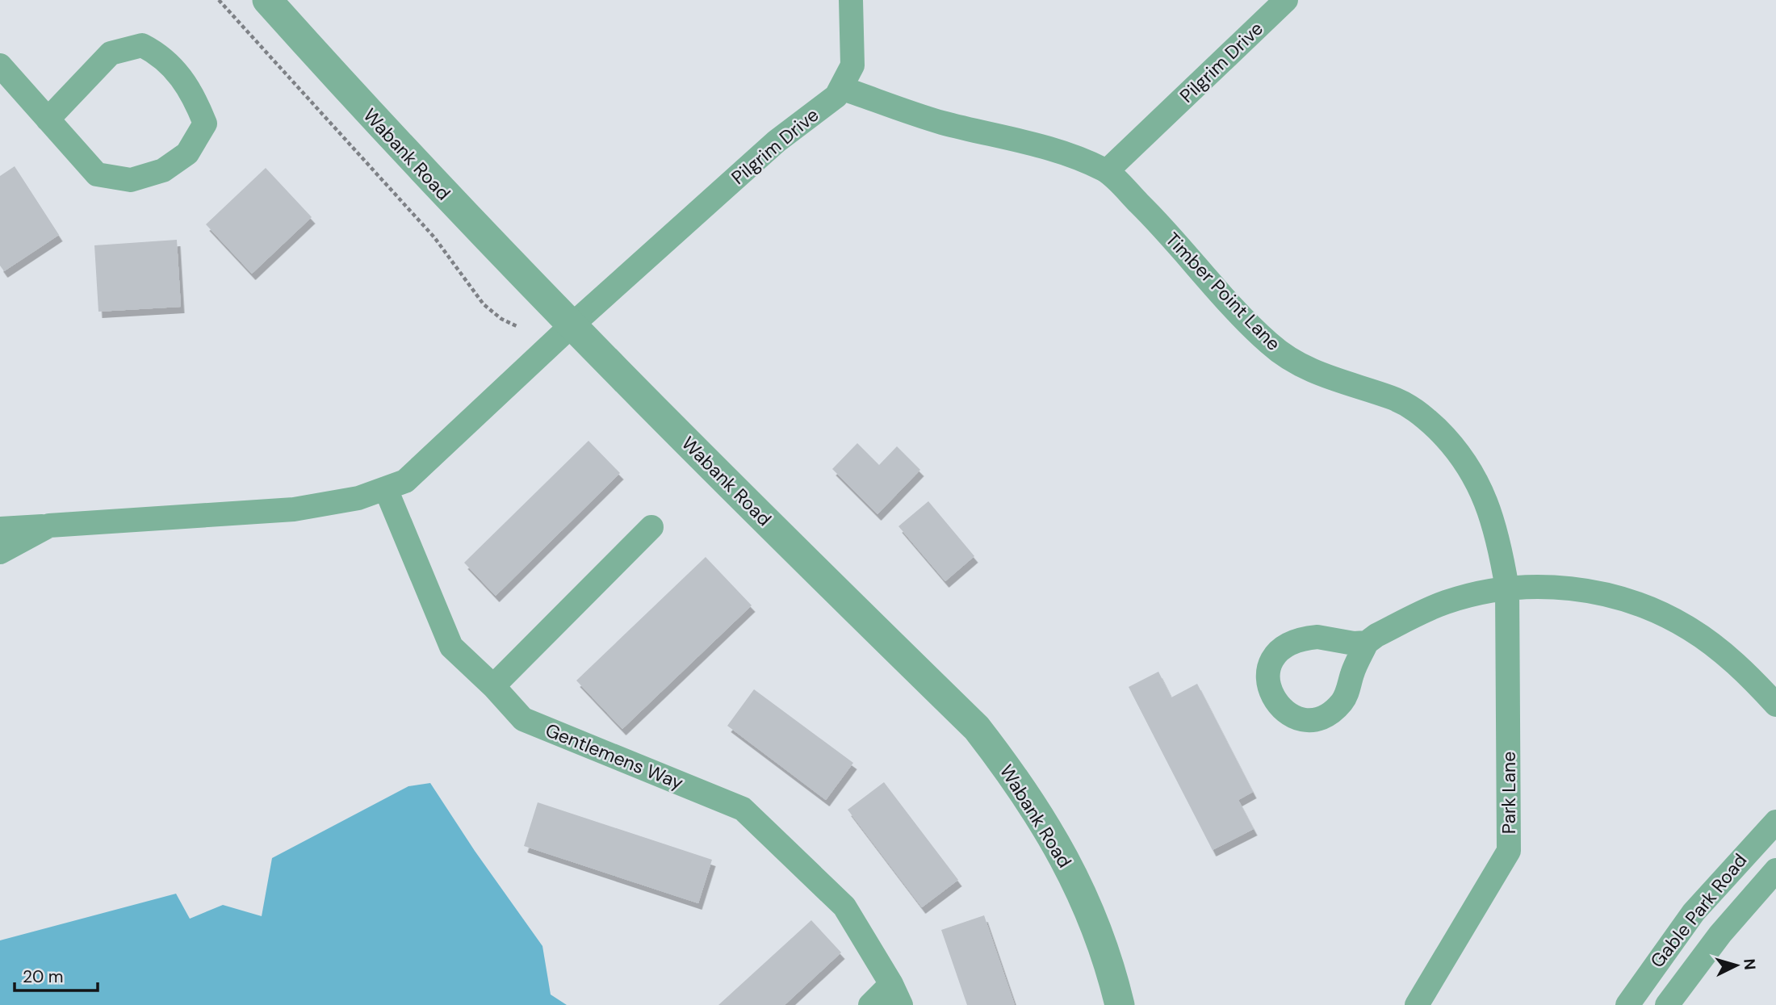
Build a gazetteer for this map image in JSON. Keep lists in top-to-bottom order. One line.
{"streets":{"street":["Pilgrim Drive","Wabank Road","Timber Point Lane","Gentlemens Way","Park Lane","Gable Park Road"]},"crossings":[["Pilgrim Drive","Wabank Road"],["Pilgrim Drive","Timber Point Lane"],["Pilgrim Drive","Gentlemens Way"],["Timber Point Lane","Park Lane"]],"scale_bar":"20 m","north":"right"}
